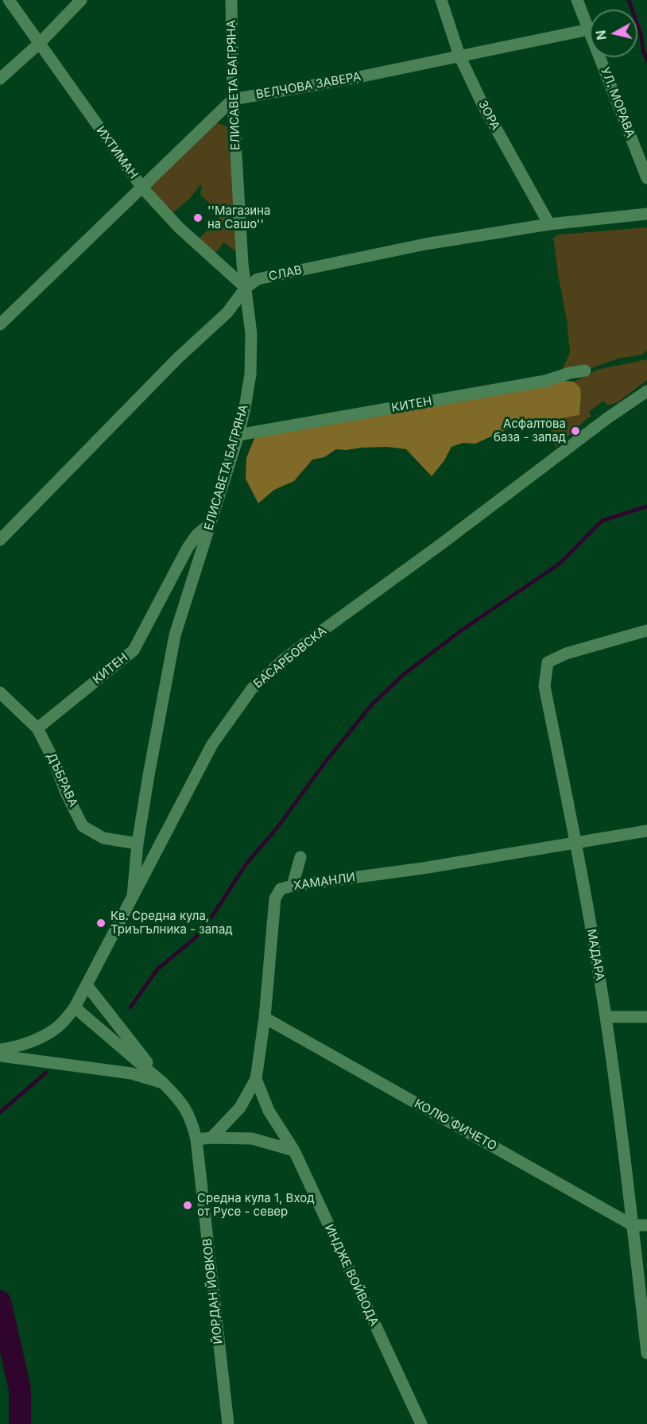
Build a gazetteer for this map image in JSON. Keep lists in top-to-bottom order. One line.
{"streets":{"street":["ЕЛИСАВЕТА БАГРЯНА","ВЕЛЧОВА ЗАВЕРА","УЛ. МОРАВА","ЗОРА","ИХТИМАН","СЛАВ","КИТЕН","БАСАРБОВСКА","ДЪБРАВА","ХАМАНЛИ","МАДАРА","КОЛЮ ФИЧЕТО","ИНДЖЕ ВОЙВОДА","ЙОРДАН ЙОВКОВ"]},"crossings":[["ЕЛИСАВЕТА БАГРЯНА","ВЕЛЧОВА ЗАВЕРА"],["ЕЛИСАВЕТА БАГРЯНА","ИХТИМАН"],["ЕЛИСАВЕТА БАГРЯНА","СЛАВ"],["ЕЛИСАВЕТА БАГРЯНА","КИТЕН"],["ЕЛИСАВЕТА БАГРЯНА","БАСАРБОВСКА"],["ЕЛИСАВЕТА БАГРЯНА","ДЪБРАВА"],["ВЕЛЧОВА ЗАВЕРА","УЛ. МОРАВА"],["ВЕЛЧОВА ЗАВЕРА","ЗОРА"],["ЗОРА","СЛАВ"],["ИХТИМАН","СЛАВ"],["КИТЕН","ДЪБРАВА"],["ХАМАНЛИ","МАДАРА"],["ХАМАНЛИ","КОЛЮ ФИЧЕТО"],["ХАМАНЛИ","ИНДЖЕ ВОЙВОДА"],["МАДАРА","КОЛЮ ФИЧЕТО"]],"places":["''Магазина на Сашо''","Асфалтова база - запад","Кв. Средна кула, Триъгълника - запад","Средна кула 1, Вход от Русе - север"],"north":"left"}
